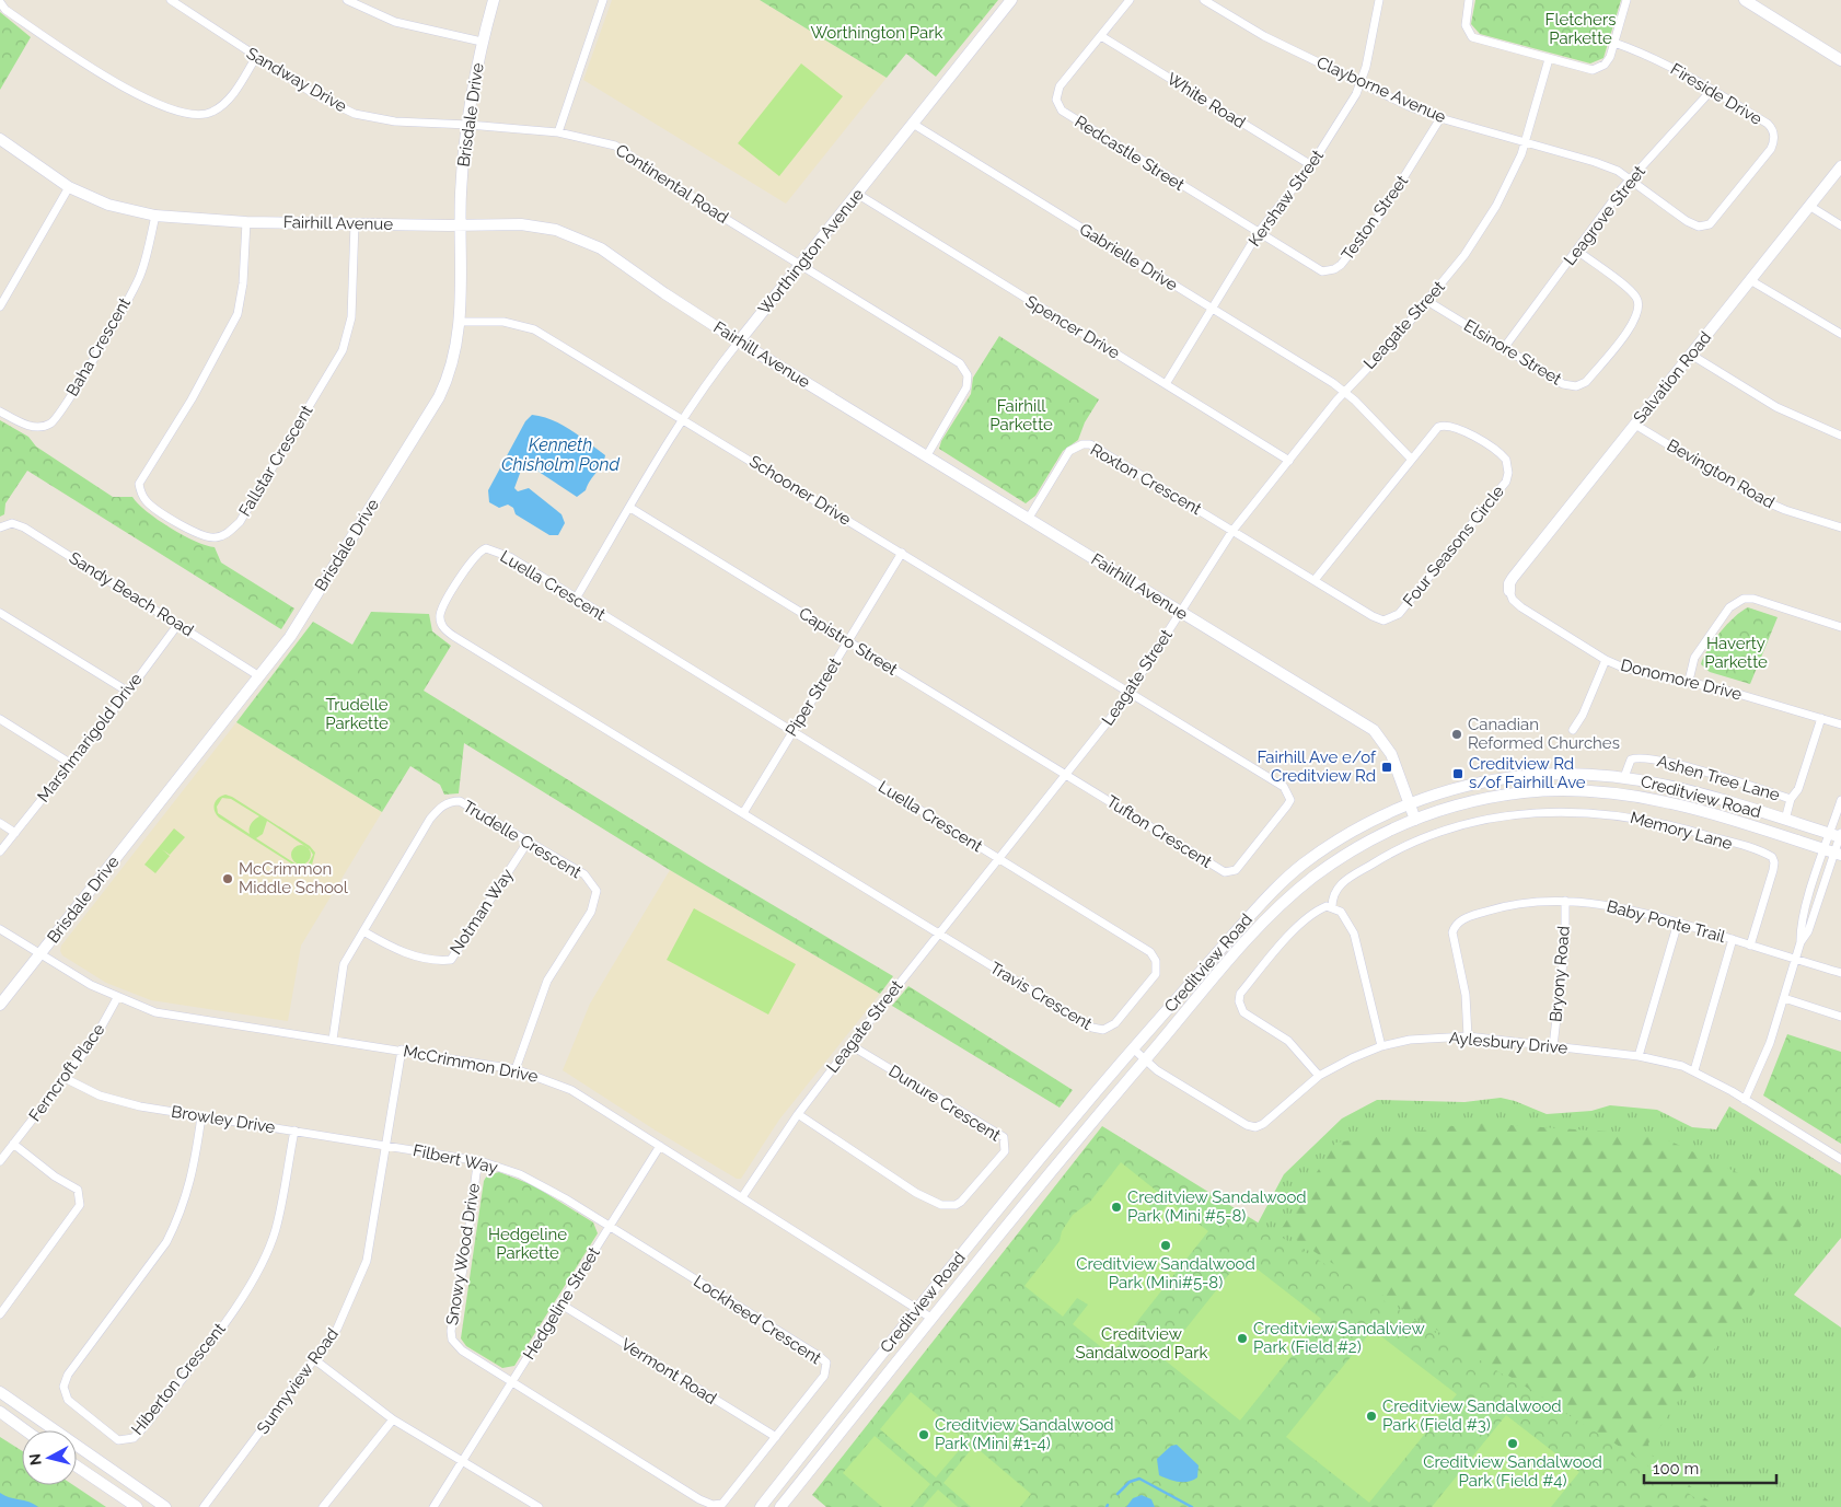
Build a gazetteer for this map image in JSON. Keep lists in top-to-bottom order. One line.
{"streets":{"street":["Sandway Drive","Clayborne Avenue","Fireside Drive","White Road","Brisdale Drive","Redcastle Street","Continental Road","Kershaw Street","Leagrove Street","Teston Street","Fairhill Avenue","Worthington Avenue","Gabrielle Drive","Leagate Street","Spencer Drive","Baha Crescent","Elsinore Street","Salvation Road","Fallstar Crescent","Bevington Road","Roxton Crescent","Schooner Drive","Four Seasons Circle","Luella Crescent","Sandy Beach Road","Capistro Street","Donomore Drive","Piper Street","Marshmarigold Drive","Ashen Tree Lane","Creditview Road","Memory Lane","Tufton Crescent","Trudelle Crescent","Notman Way","Baby Ponte Trail","Bryony Road","Travis Crescent","Aylesbury Drive","McCrimmon Drive","Ferncroft Place","Dunure Crescent","Browley Drive","Filbert Way","Snowy Wood Drive","Hedgeline Street","Lockheed Crescent","Vermont Road","Hiberton Crescent","Sunnyview Road"]},"crossings":[["Sandway Drive","Brisdale Drive"],["Sandway Drive","Continental Road"],["Clayborne Avenue","Fireside Drive"],["Clayborne Avenue","Kershaw Street"],["Clayborne Avenue","Leagrove Street"],["Clayborne Avenue","Teston Street"],["Clayborne Avenue","Leagate Street"],["Fireside Drive","Leagrove Street"],["White Road","Redcastle Street"],["White Road","Kershaw Street"],["Brisdale Drive","Continental Road"],["Brisdale Drive","Fairhill Avenue"],["Brisdale Drive","Schooner Drive"],["Brisdale Drive","Sandy Beach Road"],["Brisdale Drive","McCrimmon Drive"],["Redcastle Street","Kershaw Street"],["Redcastle Street","Teston Street"],["Continental Road","Fairhill Avenue"],["Continental Road","Worthington Avenue"],["Kershaw Street","Teston Street"],["Kershaw Street","Gabrielle Drive"],["Kershaw Street","Spencer Drive"],["Leagrove Street","Elsinore Street"],["Fairhill Avenue","Worthington Avenue"],["Fairhill Avenue","Leagate Street"],["Fairhill Avenue","Baha Crescent"],["Fairhill Avenue","Fallstar Crescent"],["Fairhill Avenue","Roxton Crescent"],["Fairhill Avenue","Creditview Road"],["Worthington Avenue","Gabrielle Drive"],["Worthington Avenue","Spencer Drive"],["Worthington Avenue","Schooner Drive"],["Worthington Avenue","Luella Crescent"],["Worthington Avenue","Capistro Street"],["Gabrielle Drive","Leagate Street"],["Gabrielle Drive","Four Seasons Circle"],["Leagate Street","Spencer Drive"],["Leagate Street","Elsinore Street"],["Leagate Street","Roxton Crescent"],["Leagate Street","Schooner Drive"],["Leagate Street","Four Seasons Circle"],["Leagate Street","Luella Crescent"],["Leagate Street","Capistro Street"],["Leagate Street","Tufton Crescent"],["Leagate Street","Travis Crescent"],["Leagate Street","McCrimmon Drive"],["Leagate Street","Dunure Crescent"],["Salvation Road","Bevington Road"],["Salvation Road","Donomore Drive"],["Roxton Crescent","Four Seasons Circle"],["Schooner Drive","Piper Street"],["Schooner Drive","Tufton Crescent"],["Luella Crescent","Piper Street"],["Luella Crescent","Travis Crescent"],["Sandy Beach Road","Marshmarigold Drive"],["Capistro Street","Piper Street"],["Capistro Street","Tufton Crescent"],["Donomore Drive","Ashen Tree Lane"],["Ashen Tree Lane","Creditview Road"],["Creditview Road","Aylesbury Drive"],["Creditview Road","McCrimmon Drive"],["Memory Lane","Baby Ponte Trail"],["Trudelle Crescent","Notman Way"],["Trudelle Crescent","McCrimmon Drive"],["Baby Ponte Trail","Bryony Road"],["Baby Ponte Trail","Aylesbury Drive"],["Bryony Road","Aylesbury Drive"],["McCrimmon Drive","Ferncroft Place"],["McCrimmon Drive","Hedgeline Street"],["McCrimmon Drive","Sunnyview Road"],["Ferncroft Place","Browley Drive"],["Browley Drive","Filbert Way"],["Browley Drive","Hiberton Crescent"],["Browley Drive","Sunnyview Road"],["Filbert Way","Snowy Wood Drive"],["Filbert Way","Hedgeline Street"],["Filbert Way","Lockheed Crescent"],["Filbert Way","Sunnyview Road"],["Snowy Wood Drive","Hedgeline Street"],["Snowy Wood Drive","Lockheed Crescent"],["Hedgeline Street","Lockheed Crescent"],["Hedgeline Street","Vermont Road"],["Lockheed Crescent","Vermont Road"]],"water":["Kenneth Chisholm Pond"],"parks":["Fletchers Parkette","Worthington Park","Fairhill Parkette","Haverty Parkette","Trudelle Parkette","Hedgeline Parkette","Creditview Sandalwood Park"],"places":{"other":["Canadian Reformed Churches","McCrimmon Middle School","Creditview Sandalwood Park (Mini #5-8)","Creditview Sandalwood Park (Mini#5-8)","Creditview Sandalview Park (Field #2)","Creditview Sandalwood Park (Field #3)","Creditview Sandalwood Park (Mini #1-4)","Creditview Sandalwood Park (Field #4)"],"transit":["Fairhill Ave e/of Creditview Rd","Creditview Rd s/of Fairhill Ave"]},"scale_bar":"100 m","north":"left"}
